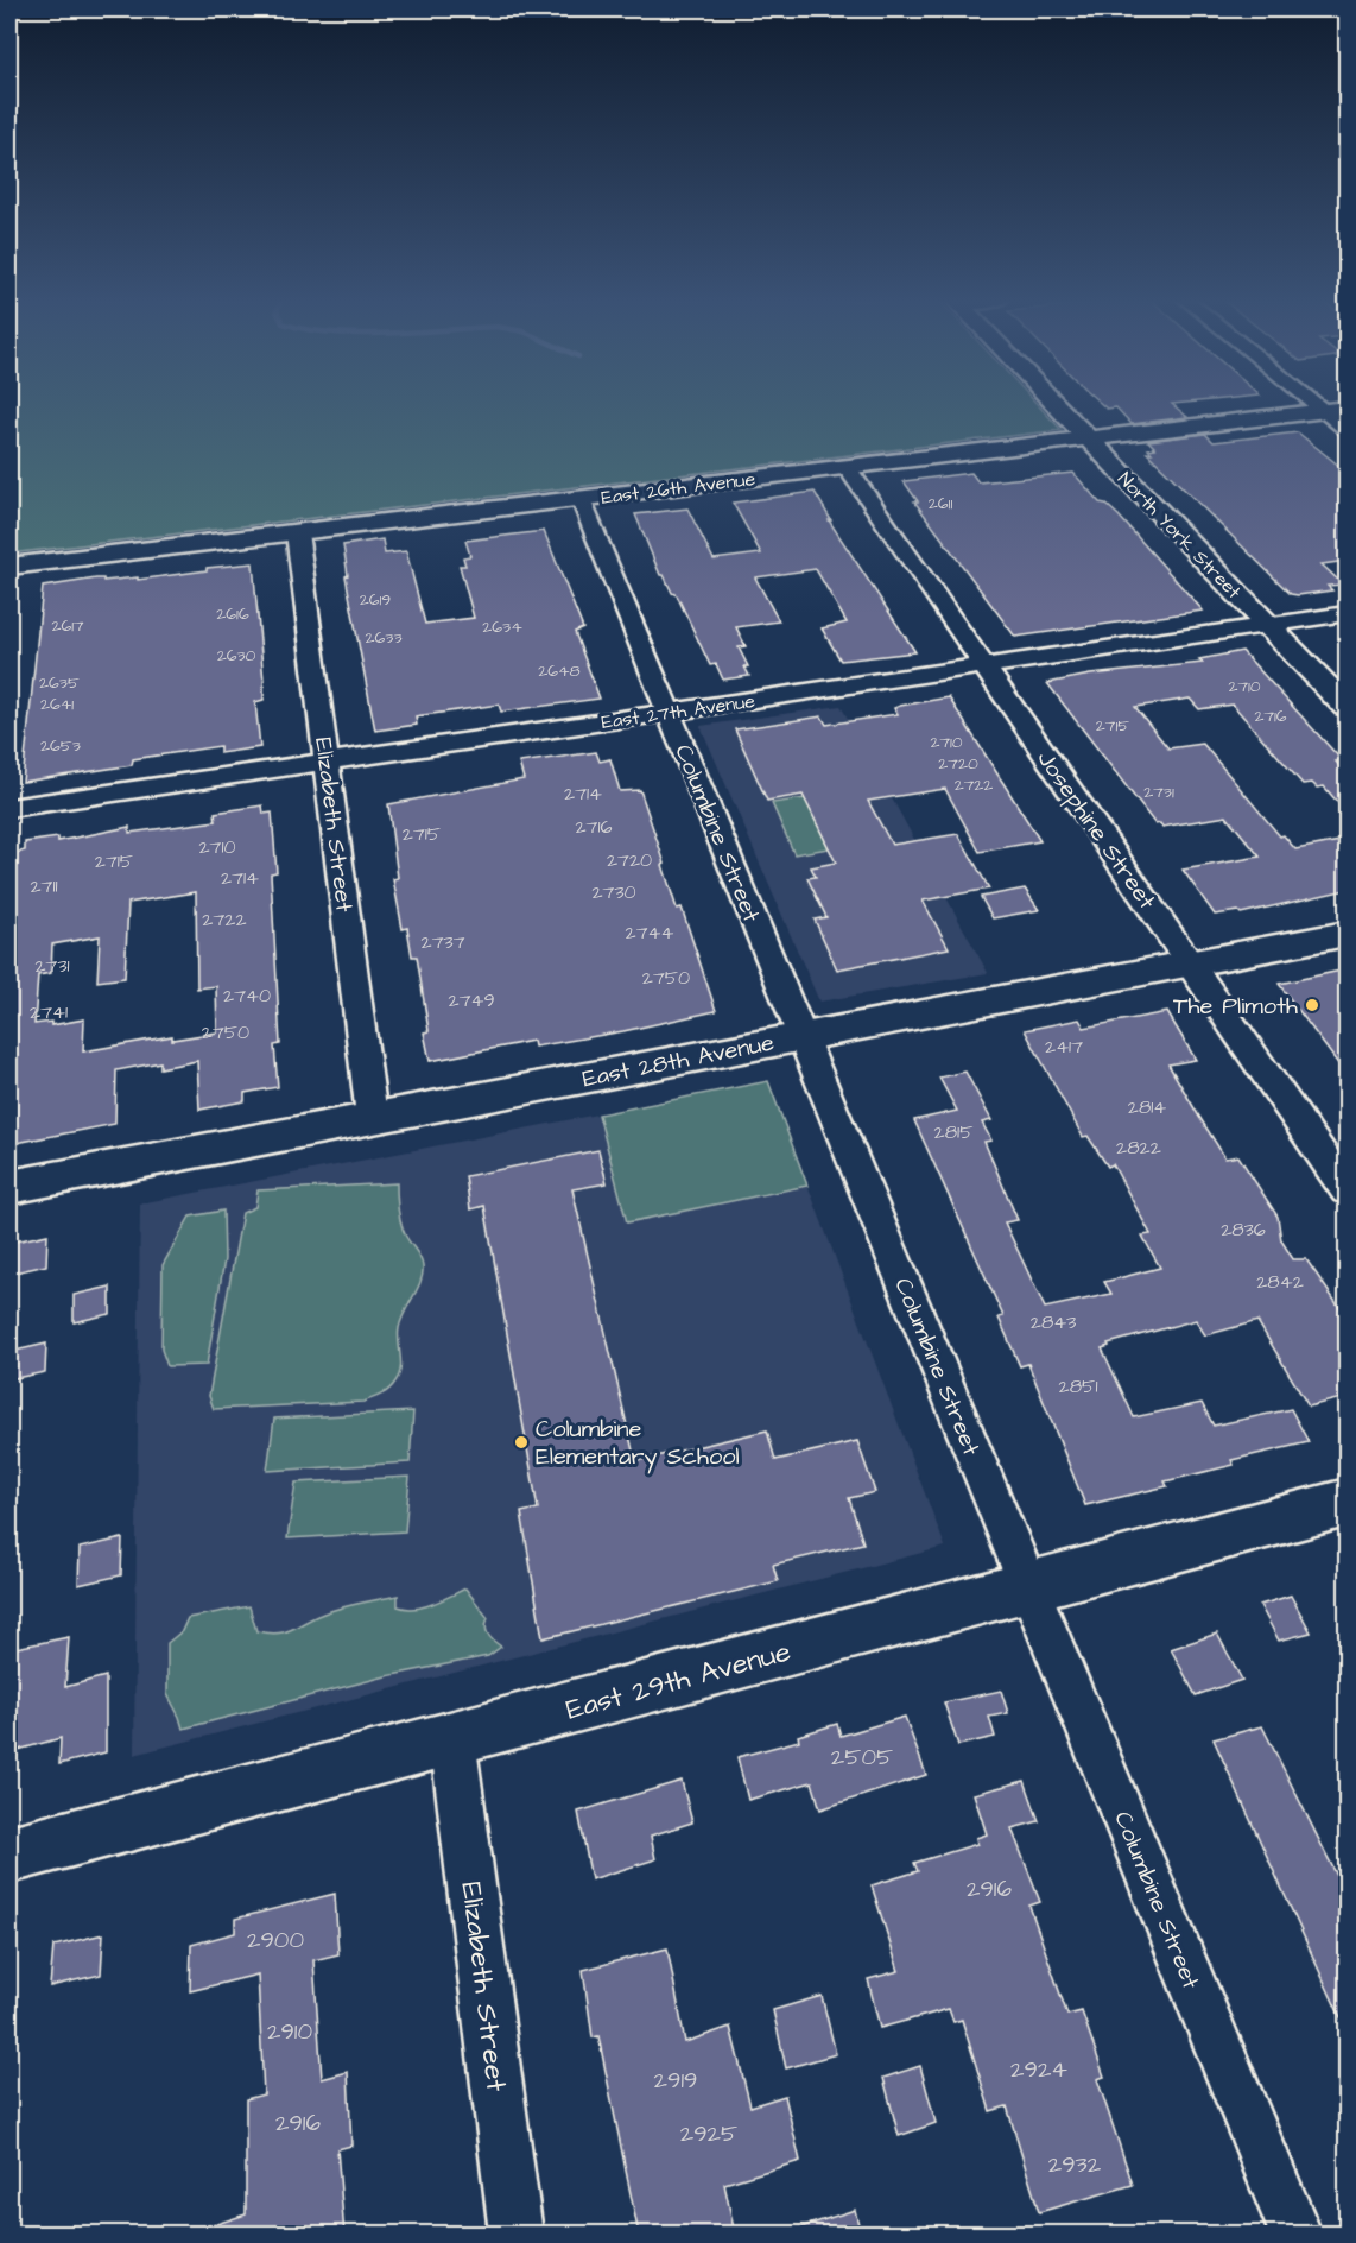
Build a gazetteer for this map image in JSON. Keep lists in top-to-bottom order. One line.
{"streets":{"street":["East 26th Avenue","North York Street","East 27th Avenue","Elizabeth Street","Josephine Street","Columbine Street","East 28th Avenue","East 29th Avenue"]},"crossings":[["East 26th Avenue","North York Street"],["East 26th Avenue","Elizabeth Street"],["East 26th Avenue","Josephine Street"],["East 26th Avenue","Columbine Street"],["North York Street","East 27th Avenue"],["East 27th Avenue","Elizabeth Street"],["East 27th Avenue","Josephine Street"],["East 27th Avenue","Columbine Street"],["Elizabeth Street","East 28th Avenue"],["Elizabeth Street","East 29th Avenue"],["Josephine Street","East 28th Avenue"],["Columbine Street","East 28th Avenue"],["Columbine Street","East 29th Avenue"]],"places":["The Plimoth","Columbine Elementary School"],"house_numbers":["2611","2619","2616","2617","2634","2633","2630","2648","2635","2710","2641","2716","2715","2710","2653","2720","2722","2731","2714","2716","2715","2710","2720","2715","2714","2711","2730","2722","2744","2737","2731","2750","2740","2749","2741","2750","2417","2814","2815","2822","2836","2842","2843","2851","2505","2916","2900","2910","2924","2919","2916","2925","2932"]}
